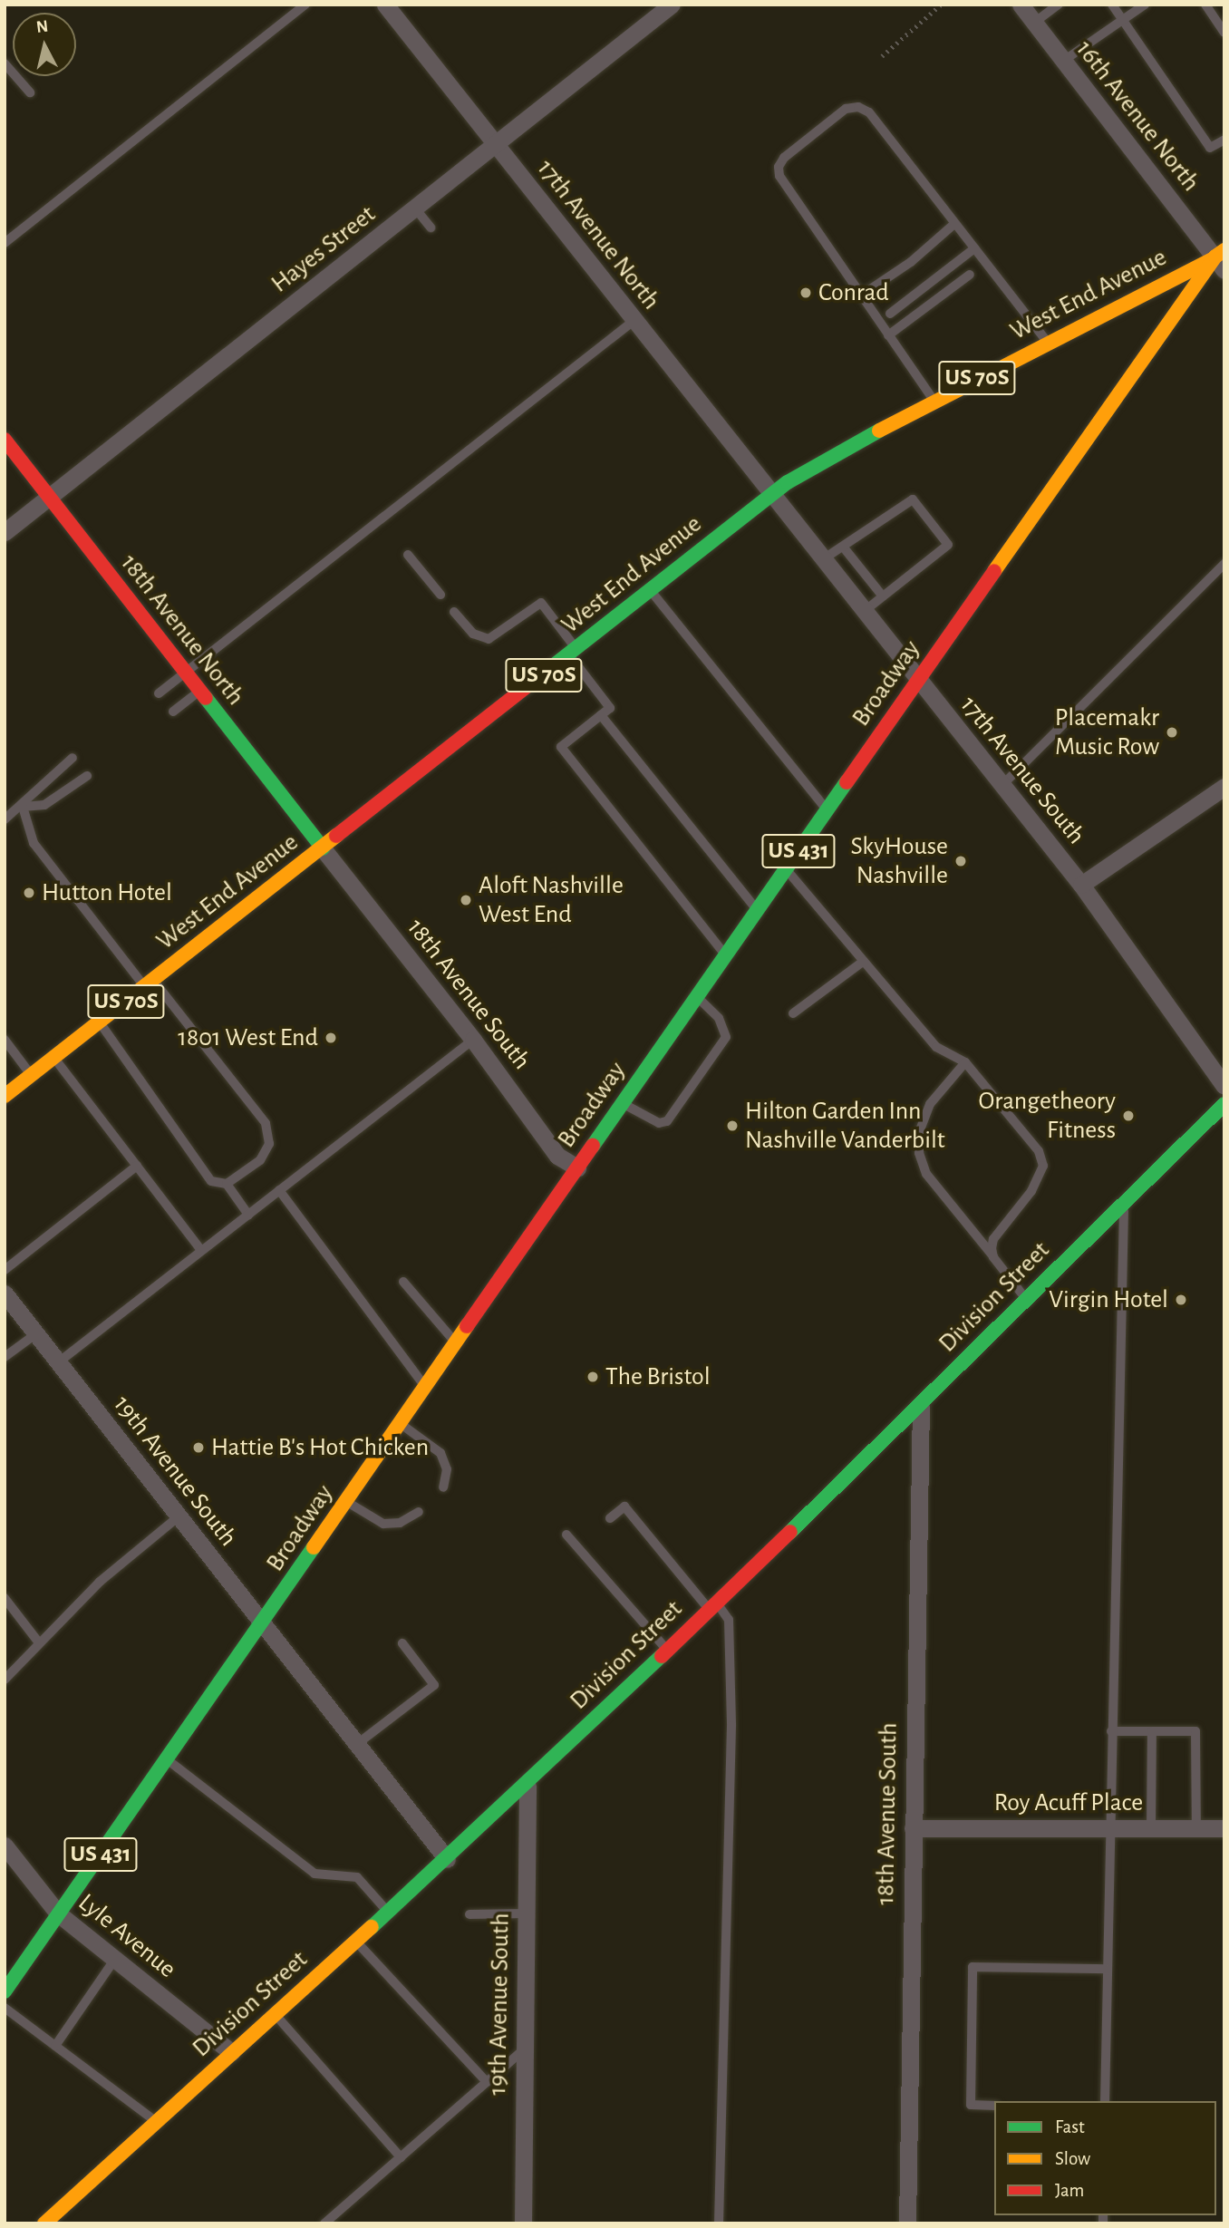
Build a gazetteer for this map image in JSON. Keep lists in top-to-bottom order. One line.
{"streets":{"main road":["West End Avenue","US 70S","18th Avenue North","Broadway","US 431","Division Street"],"street":["16th Avenue North","17th Avenue North","Hayes Street","17th Avenue South","18th Avenue South","19th Avenue South","Roy Acuff Place","Lyle Avenue"]},"crossings":[["16th Avenue North","West End Avenue"],["16th Avenue North","Broadway"],["17th Avenue North","Hayes Street"],["17th Avenue North","West End Avenue"],["17th Avenue North","17th Avenue South"],["Hayes Street","18th Avenue North"],["West End Avenue","18th Avenue North"],["West End Avenue","Broadway"],["West End Avenue","17th Avenue South"],["West End Avenue","18th Avenue South"],["18th Avenue North","18th Avenue South"],["Broadway","17th Avenue South"],["Broadway","18th Avenue South"],["Broadway","19th Avenue South"],["Broadway","Lyle Avenue"],["18th Avenue South","Division Street"],["18th Avenue South","Roy Acuff Place"],["Division Street","19th Avenue South"],["Division Street","Lyle Avenue"]],"places":["Conrad","Placemakr Music Row","SkyHouse Nashville","Hutton Hotel","Aloft Nashville West End","1801 West End","Orangetheory Fitness","Hilton Garden Inn Nashville Vanderbilt","Virgin Hotel","The Bristol","Hattie B's Hot Chicken"],"legend":["Fast","Slow","Jam"],"north":"top"}
